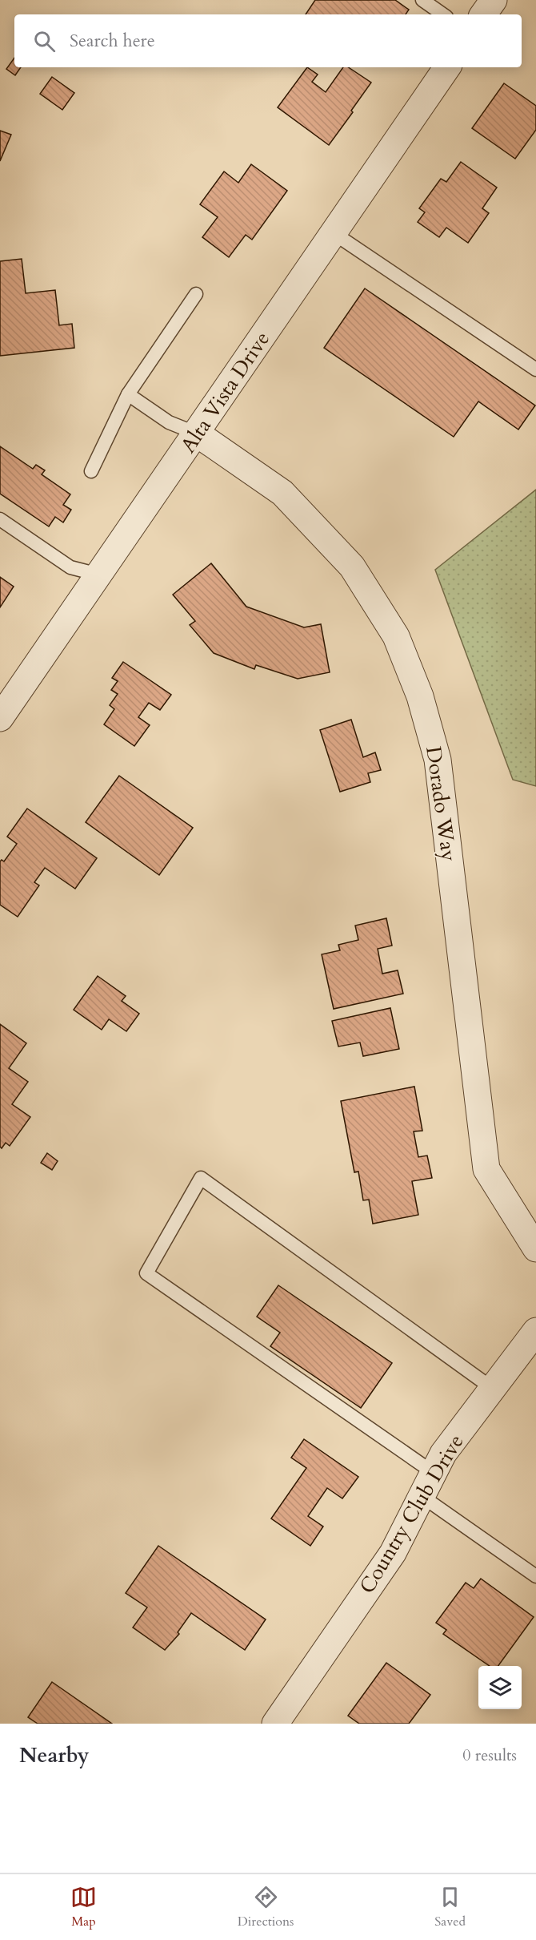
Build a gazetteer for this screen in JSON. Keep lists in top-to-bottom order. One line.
{"streets":{"street":["Alta Vista Drive","Dorado Way","Country Club Drive"]},"crossings":[["Alta Vista Drive","Dorado Way"]],"page":{"search":"Search here","heading":["Nearby","0 results"],"nav":["Map","Directions","Saved"]}}
